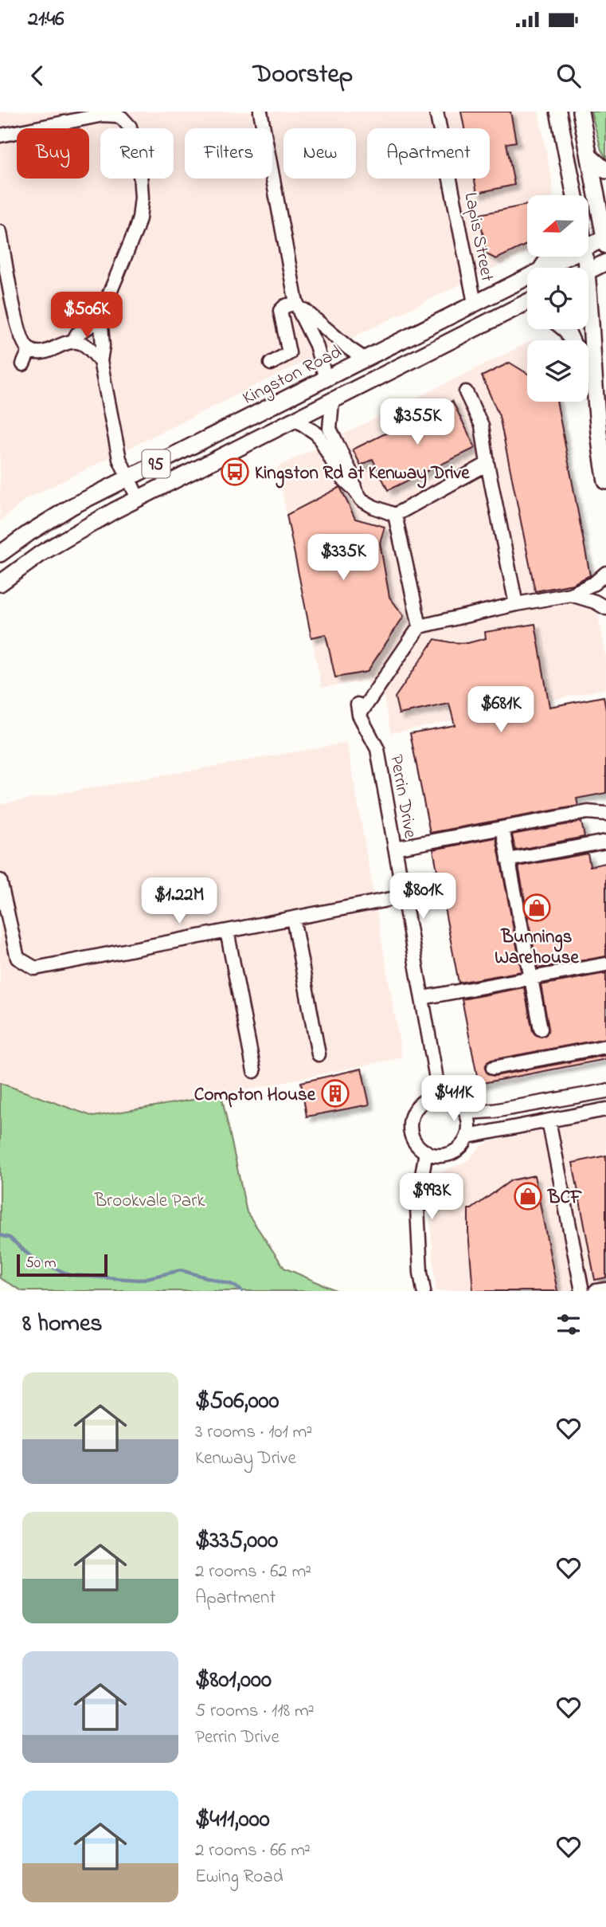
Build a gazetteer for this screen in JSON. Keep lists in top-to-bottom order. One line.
{"streets":{"main road":["Kingston Road","95"],"street":["Lapis Street","Perrin Drive"]},"crossings":[["Lapis Street","Kingston Road"]],"parks":["Brookvale Park"],"places":{"bus stop":["Kingston Rd at Kenway Drive"],"shop":["Bunnings Warehouse","BCF"],"building":["Compton House"]},"scale_bar":"50 m","north":"left","page":{"status":"21:46","header":"Doorstep","chip":["Buy","Rent","Filters","New","Apartment"],"price":["$506K","$355K","$335K","$681K","$801K","$1.22M","$411K","$993K"],"scale":"50 m","heading":"8 homes","list":[{"name":"$506,000","note":"3 rooms · 101 m² · Kenway Drive"},{"name":"$335,000","note":"2 rooms · 62 m² · Apartment"},{"name":"$801,000","note":"5 rooms · 118 m² · Perrin Drive"},{"name":"$411,000","note":"2 rooms · 66 m² · Ewing Road"}]}}
